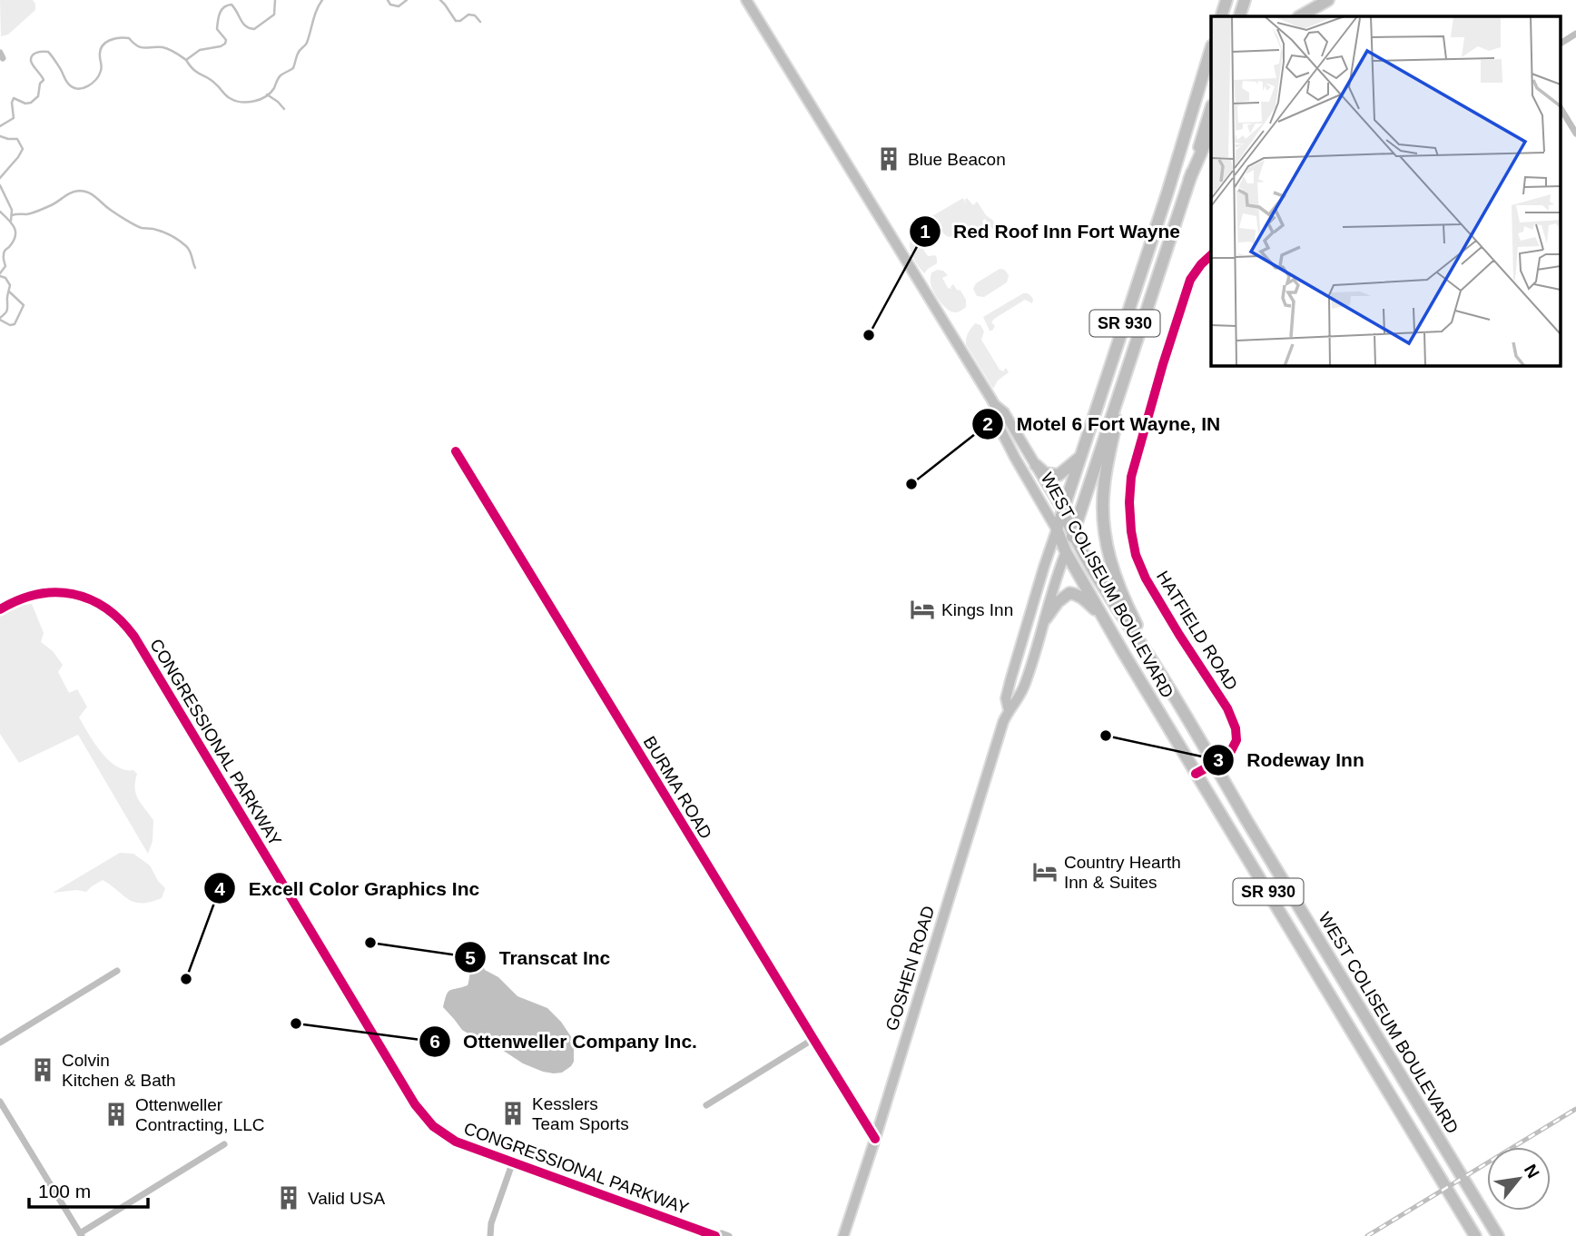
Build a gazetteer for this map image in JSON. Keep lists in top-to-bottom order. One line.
{"streets":{"highway":["SR 930","WEST COLISEUM BOULEVARD","GOSHEN ROAD"],"street":["HATFIELD ROAD","CONGRESSIONAL PARKWAY","BURMA ROAD"]},"crossings":[["SR 930","WEST COLISEUM BOULEVARD"],["SR 930","GOSHEN ROAD"],["WEST COLISEUM BOULEVARD","HATFIELD ROAD"],["WEST COLISEUM BOULEVARD","GOSHEN ROAD"],["BURMA ROAD","GOSHEN ROAD"]],"places":{"building":["Blue Beacon","Colvin Kitchen & Bath","Kesslers Team Sports","Ottenweller Contracting, LLC","Valid USA"],"other":["Red Roof Inn Fort Wayne","Motel 6 Fort Wayne, IN","Rodeway Inn","Transcat Inc","Excell Color Graphics Inc","Ottenweller Company Inc."],"hotel":["Kings Inn","Country Hearth Inn & Suites"]},"scale_bar":"100 m","north":"top right"}
